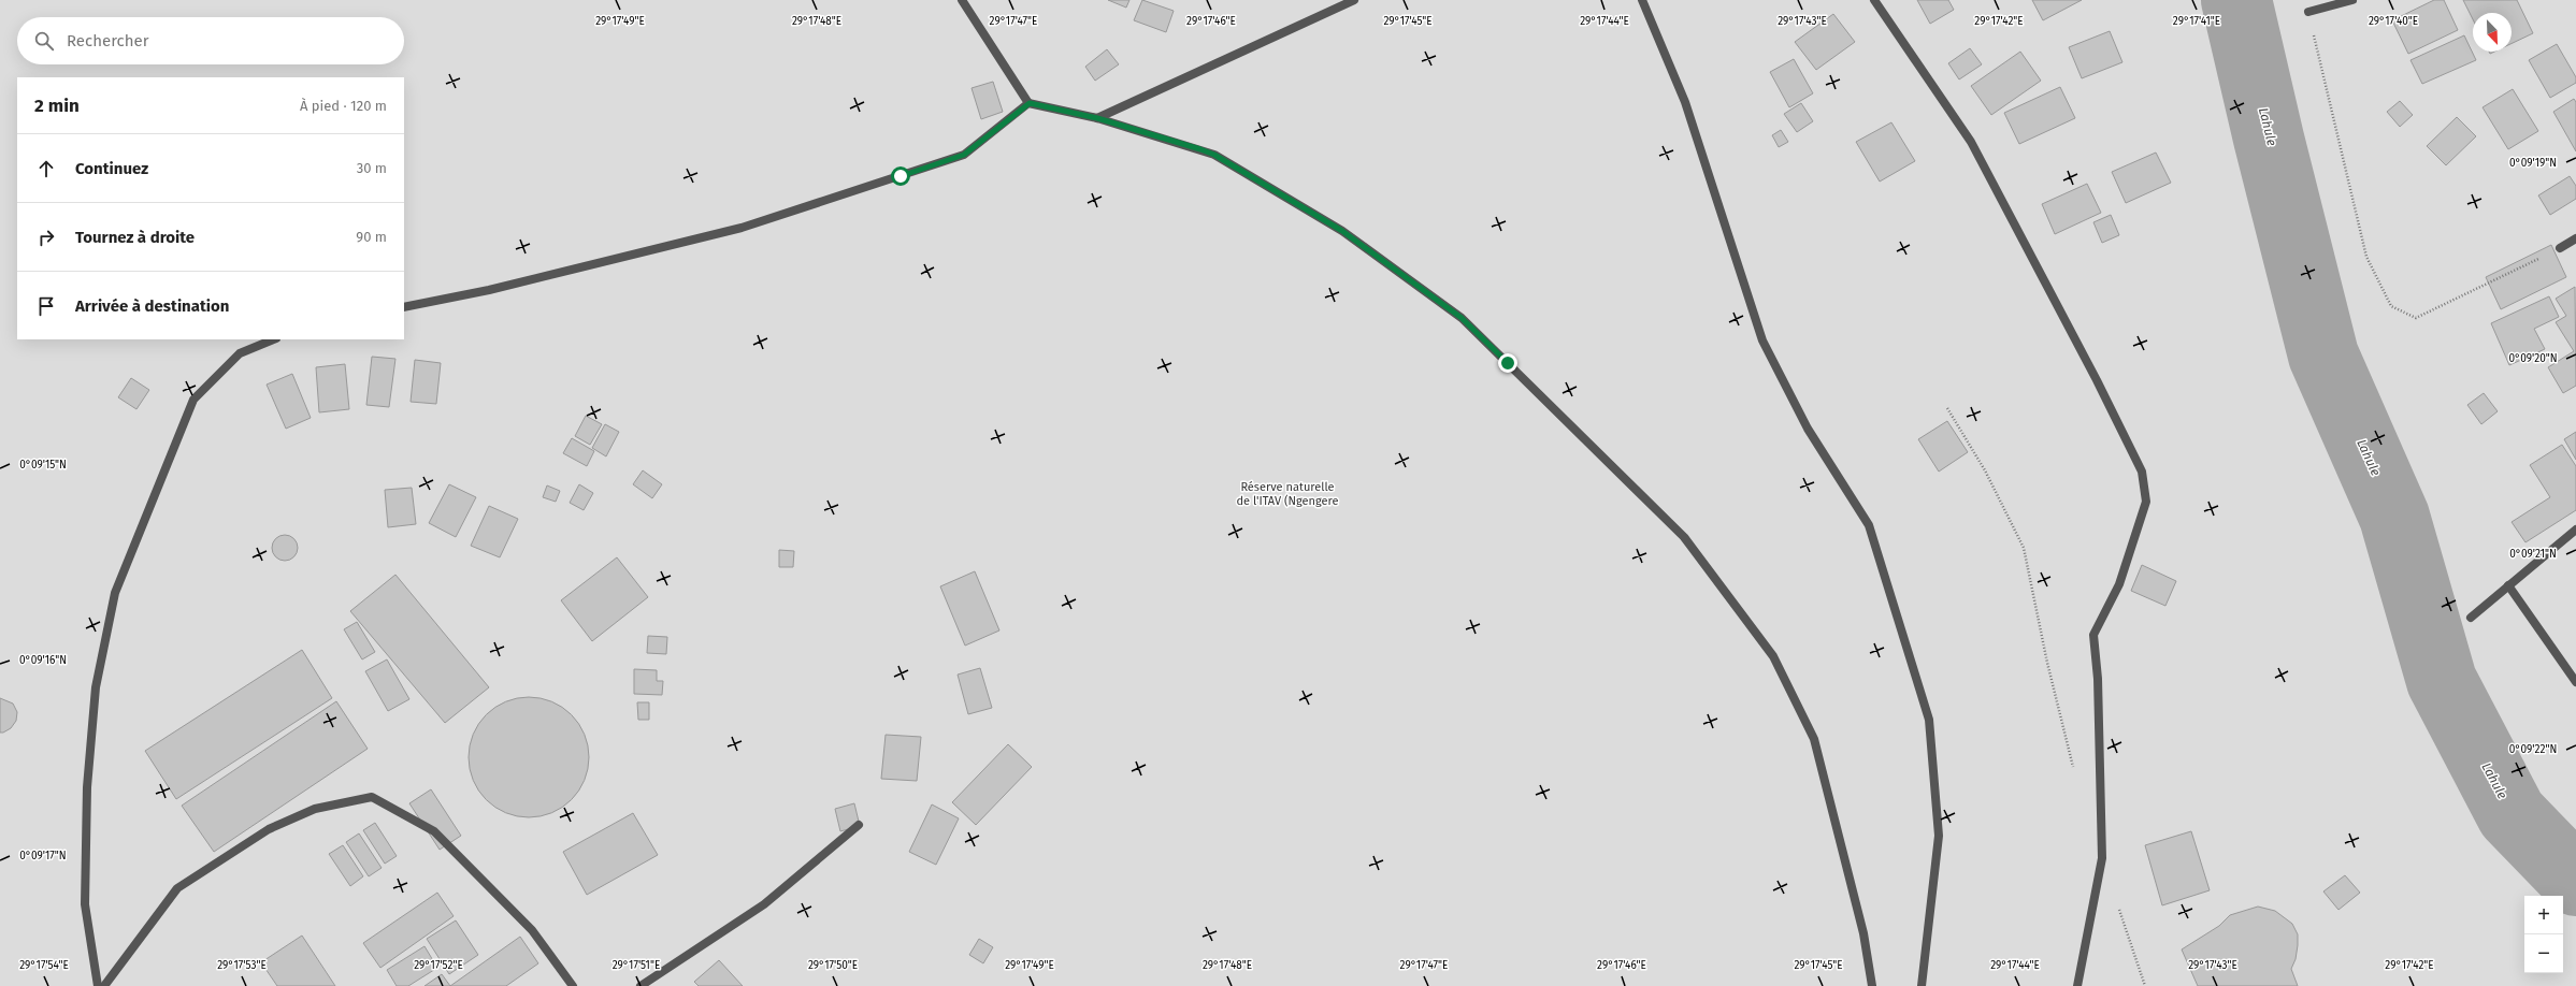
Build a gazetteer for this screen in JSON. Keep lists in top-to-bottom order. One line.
{"water":["Lahule"],"parks":["Réserve naturelle de l'ITAV (Ngengere"],"north":"bottom right","page":{"search":"Rechercher","heading":["2 min","À pied · 120 m"],"list":[["Continuez","30 m"],["Tournez à droite","90 m"],"Arrivée à destination"],"map_buttons":["+","−"]},"coordinates":["29°17'49\"E","29°17'48\"E","29°17'47\"E","29°17'46\"E","29°17'45\"E","29°17'44\"E","29°17'43\"E","29°17'42\"E","29°17'40\"E","29°17'41\"E","0°09'19\"N","0°09'20\"N","0°09'15\"N","0°09'21\"N","0°09'16\"N","0°09'22\"N","0°09'17\"N","29°17'54\"E","29°17'53\"E","29°17'52\"E","29°17'51\"E","29°17'50\"E"]}
